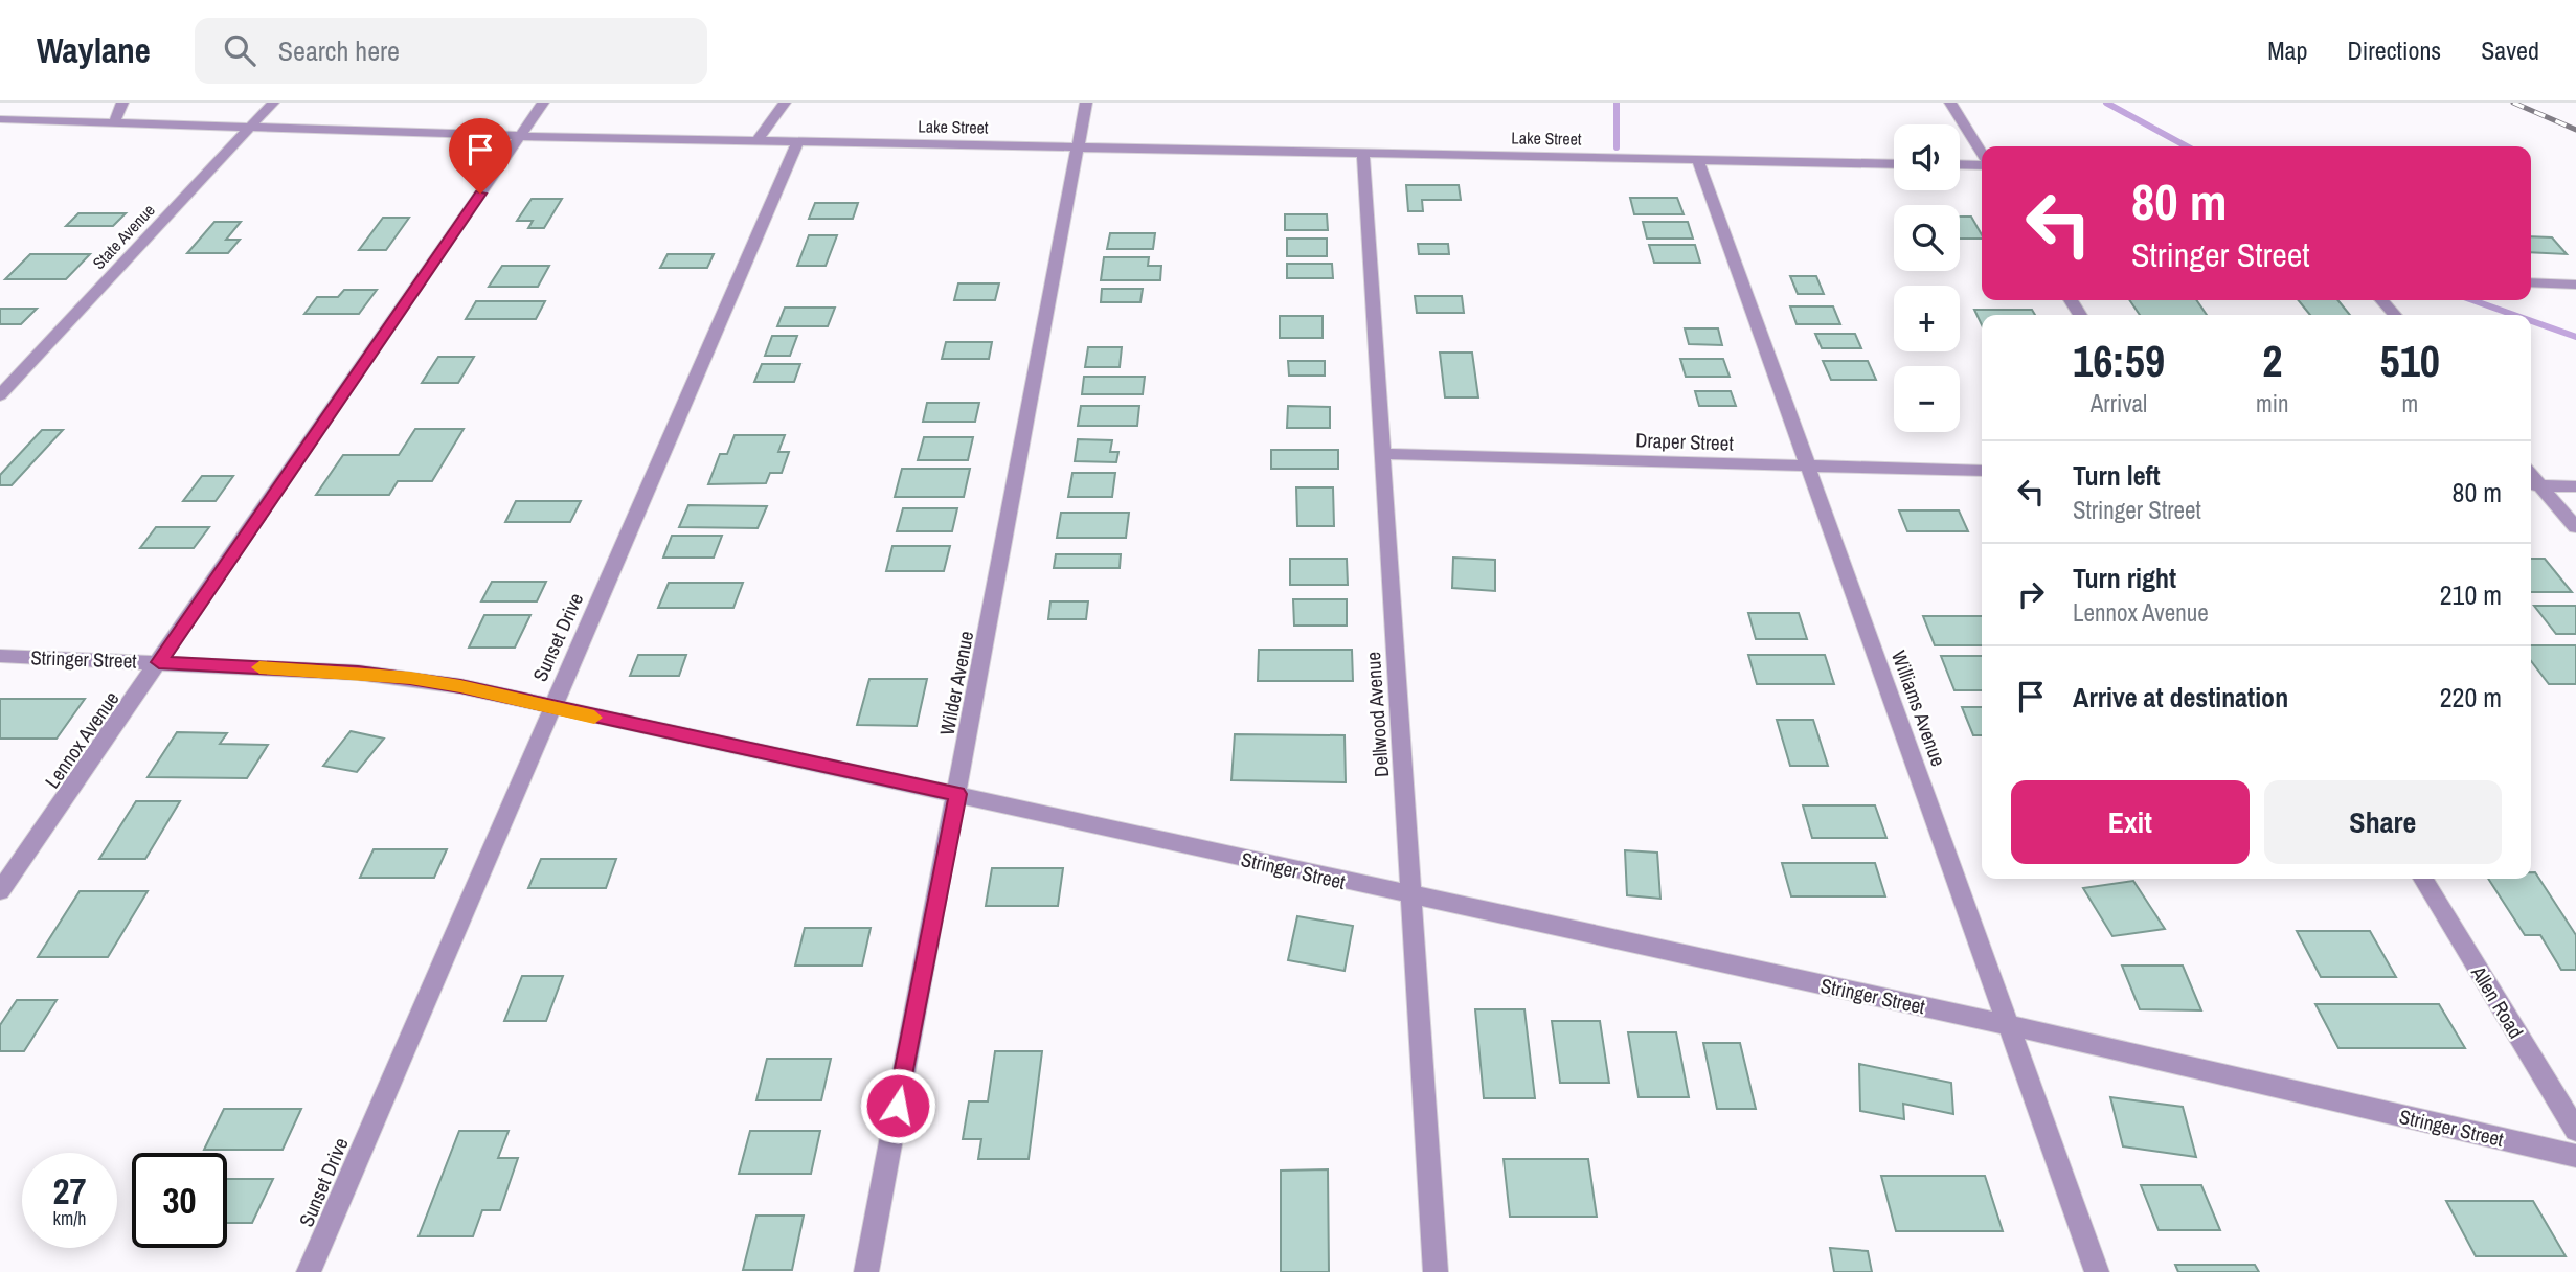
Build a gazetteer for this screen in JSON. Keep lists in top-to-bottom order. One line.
{"streets":{"street":["Lake Street","State Avenue","Draper Street","Sunset Drive","Stringer Street","Wilder Avenue","Williams Avenue","Dellwood Avenue","Lennox Avenue","Allen Road"]},"crossings":[["Lake Street","State Avenue"],["Lake Street","Sunset Drive"],["Lake Street","Wilder Avenue"],["Lake Street","Williams Avenue"],["Lake Street","Dellwood Avenue"],["Lake Street","Lennox Avenue"],["Draper Street","Williams Avenue"],["Draper Street","Dellwood Avenue"],["Sunset Drive","Stringer Street"],["Stringer Street","Wilder Avenue"],["Stringer Street","Williams Avenue"],["Stringer Street","Dellwood Avenue"],["Stringer Street","Lennox Avenue"]],"page":{"header":"Waylane","search":"Search here","nav":["Map","Directions","Saved"],"map_buttons":["+","−"],"turn":["80 m","Stringer Street"],"eta":["16:59","Arrival","2","min","510","m"],"list":[{"name":"Turn left","note":"Stringer Street","value":"80 m"},{"name":"Turn right","note":"Lennox Avenue","value":"210 m"},{"name":"Arrive at destination","value":"220 m"}],"buttons":["Exit","Share"],"speed":"27 km/h","limit":"30"}}
